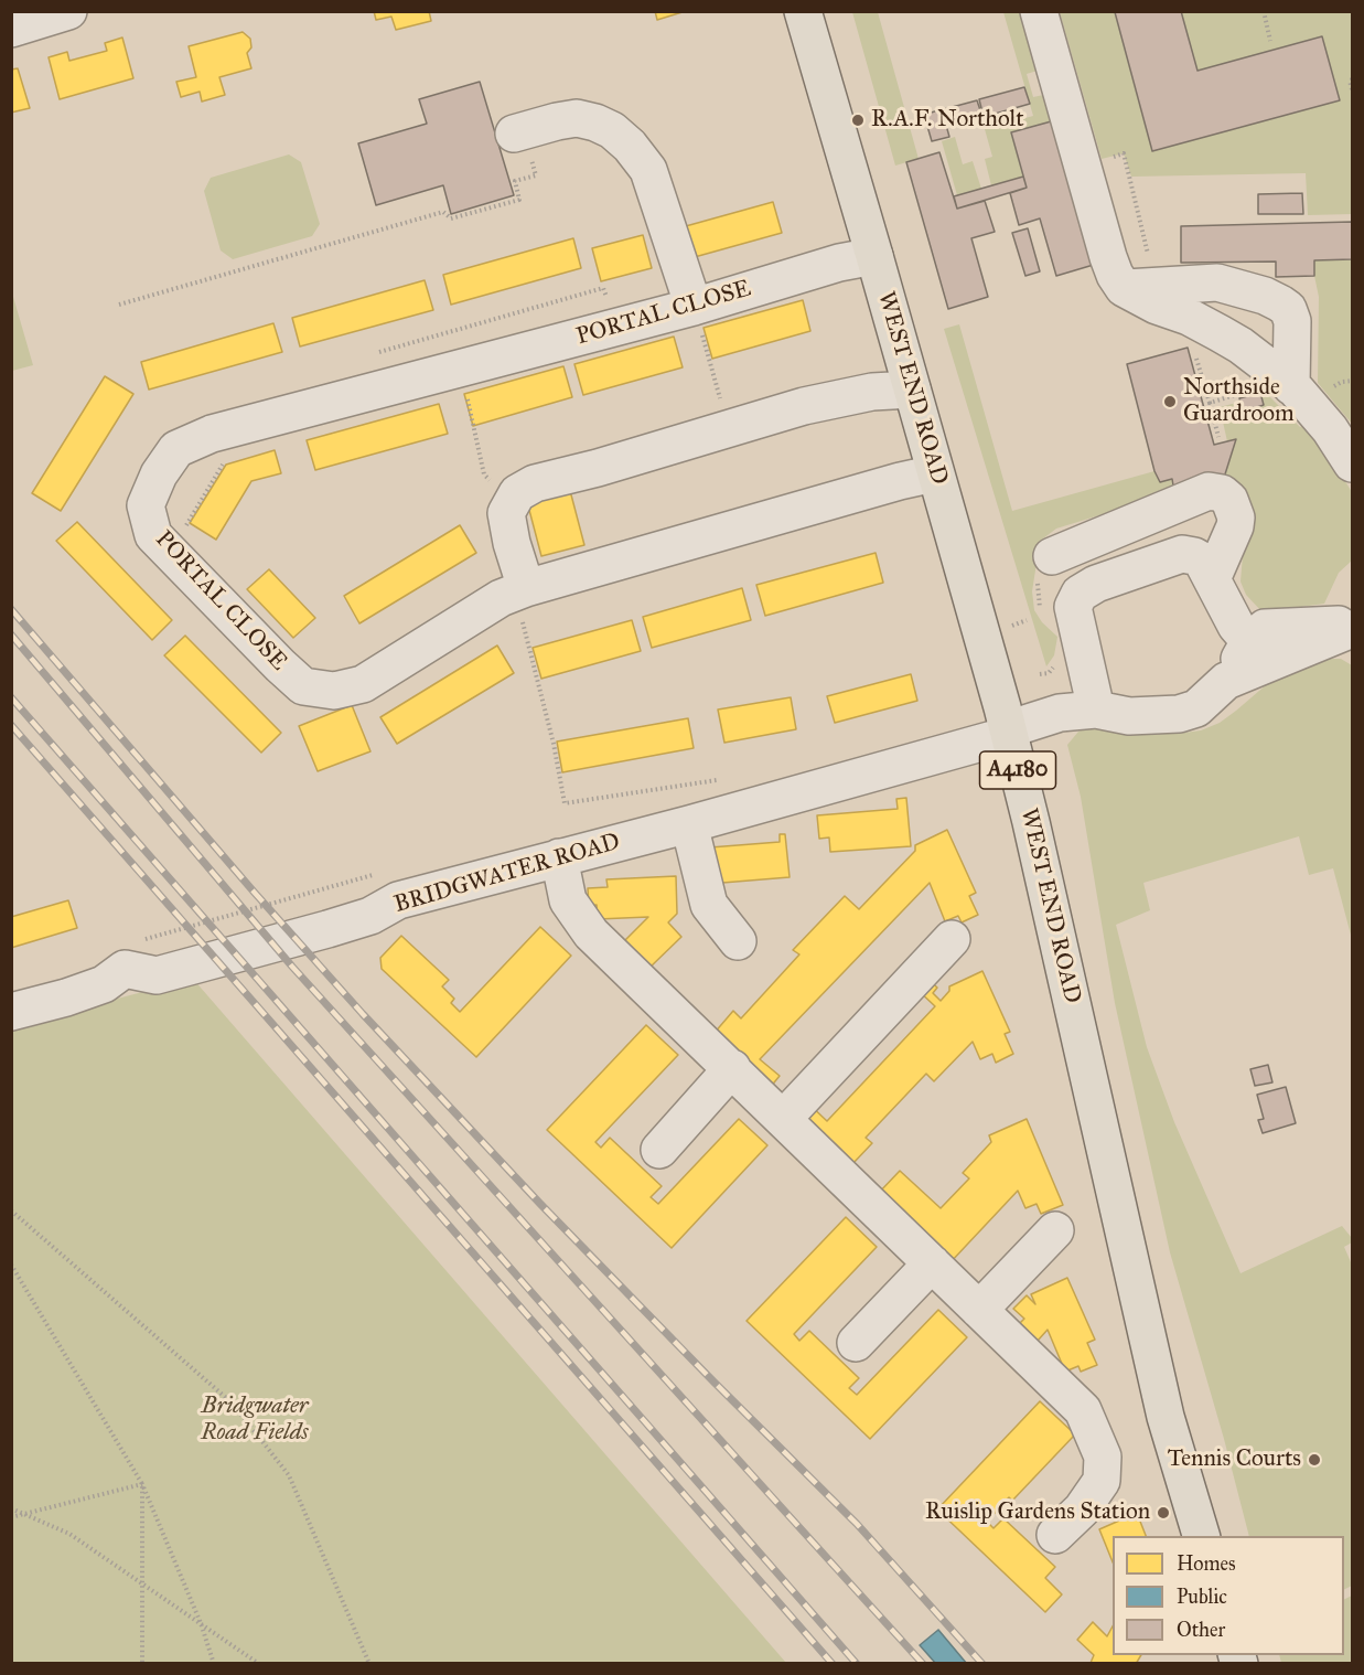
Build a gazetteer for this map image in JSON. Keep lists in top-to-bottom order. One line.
{"streets":{"main road":["WEST END ROAD","A4180"],"street":["PORTAL CLOSE","BRIDGWATER ROAD"]},"crossings":[["PORTAL CLOSE","WEST END ROAD"],["WEST END ROAD","BRIDGWATER ROAD"]],"parks":["Bridgwater Road Fields"],"places":["R.A.F. Northolt","Northside Guardroom","Tennis Courts","Ruislip Gardens Station"],"legend":["Homes","Public","Other"]}
